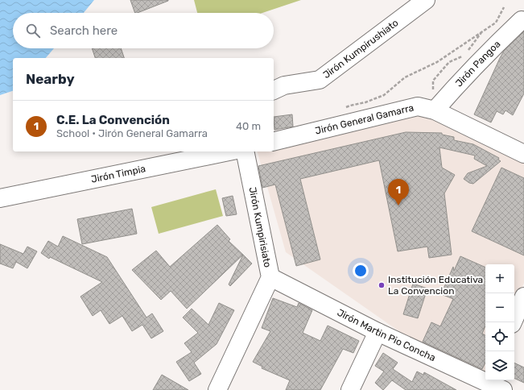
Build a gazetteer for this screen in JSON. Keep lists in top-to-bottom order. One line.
{"streets":{"street":["Jirón Kumpirushiato","Jirón Pangoa","Jirón General Gamarra","Jirón Timpia","Jirón Kumpirisiato","Jirón Martin Pio Concha"]},"crossings":[["Jirón Pangoa","Jirón General Gamarra"],["Jirón Kumpirisiato","Jirón Martin Pio Concha"]],"places":["Institución Educativa La Convencion"],"page":{"search":"Search here","heading":"Nearby","list":[{"mark":"1","name":"C.E. La Convención","note":"School · Jirón General Gamarra","value":"40 m"}],"pins":"1","map_buttons":["+","−"]}}
